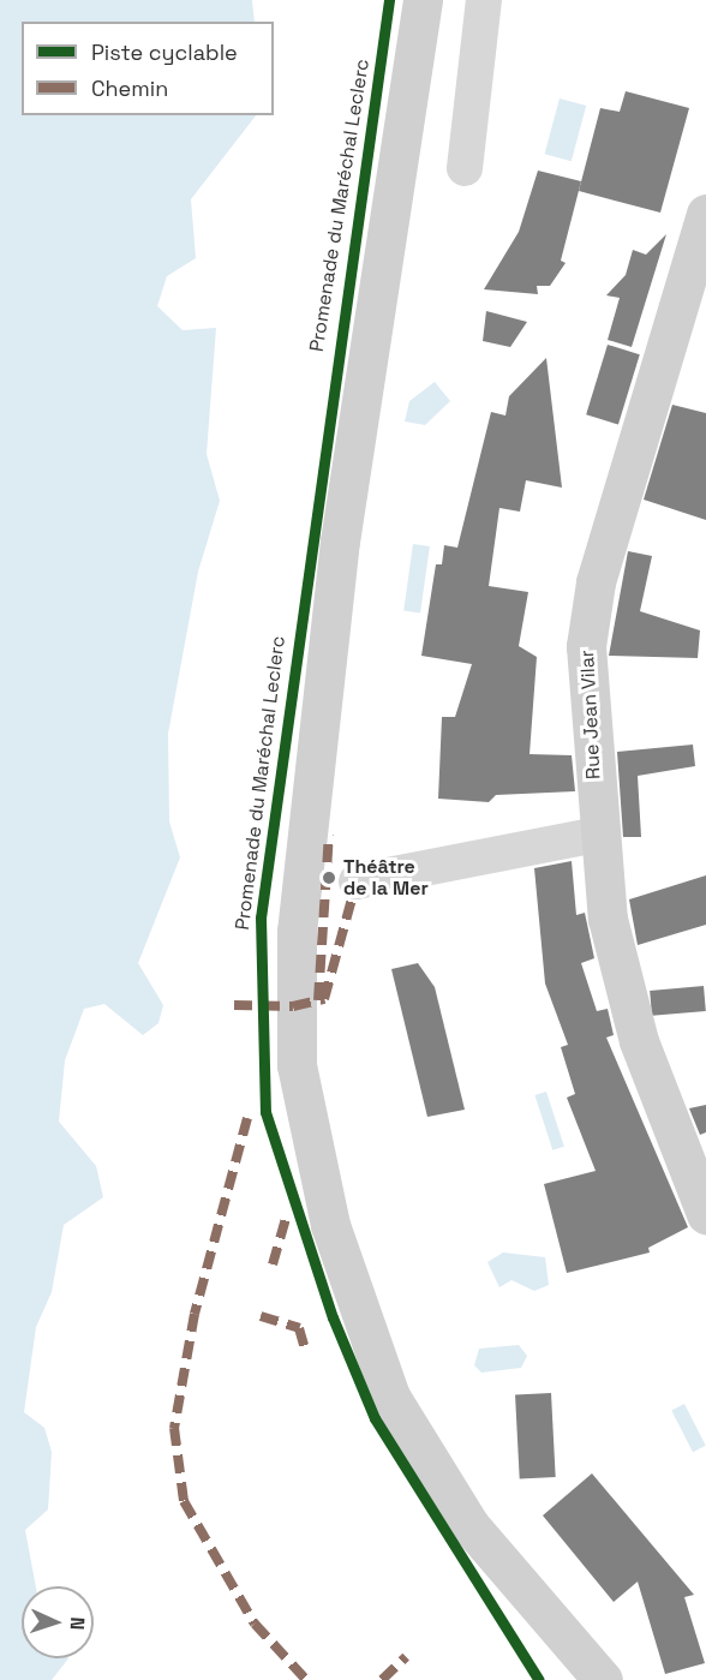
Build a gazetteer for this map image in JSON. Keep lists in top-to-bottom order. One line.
{"streets":{"main road":["Rue Jean Vilar"],"cycle path":["Promenade du Maréchal Leclerc"]},"places":["Théâtre de la Mer"],"legend":["Piste cyclable","Chemin"],"north":"right"}
